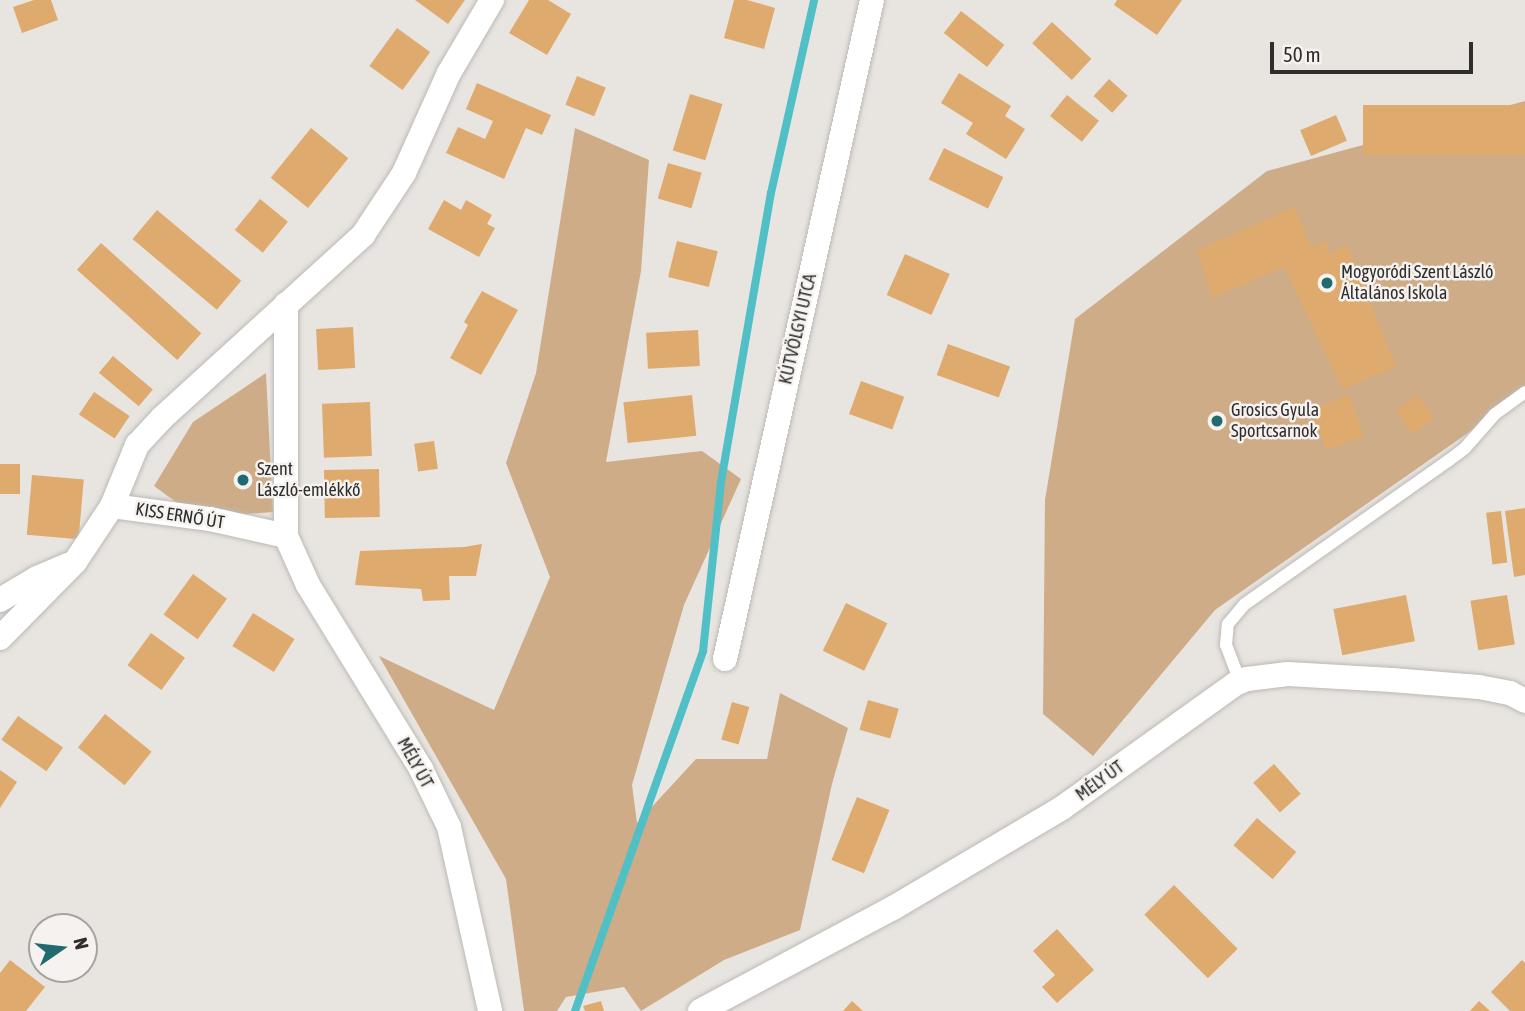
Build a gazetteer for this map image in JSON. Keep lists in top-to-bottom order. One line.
{"streets":{"street":["KÚTVÖLGYI UTCA","KISS ERNŐ ÚT","MÉLY ÚT"]},"crossings":[["KISS ERNŐ ÚT","MÉLY ÚT"]],"places":["Mogyoródi Szent László Általános Iskola","Grosics Gyula Sportcsarnok","Szent László-emlékkő"],"scale_bar":"50 m","north":"right"}
